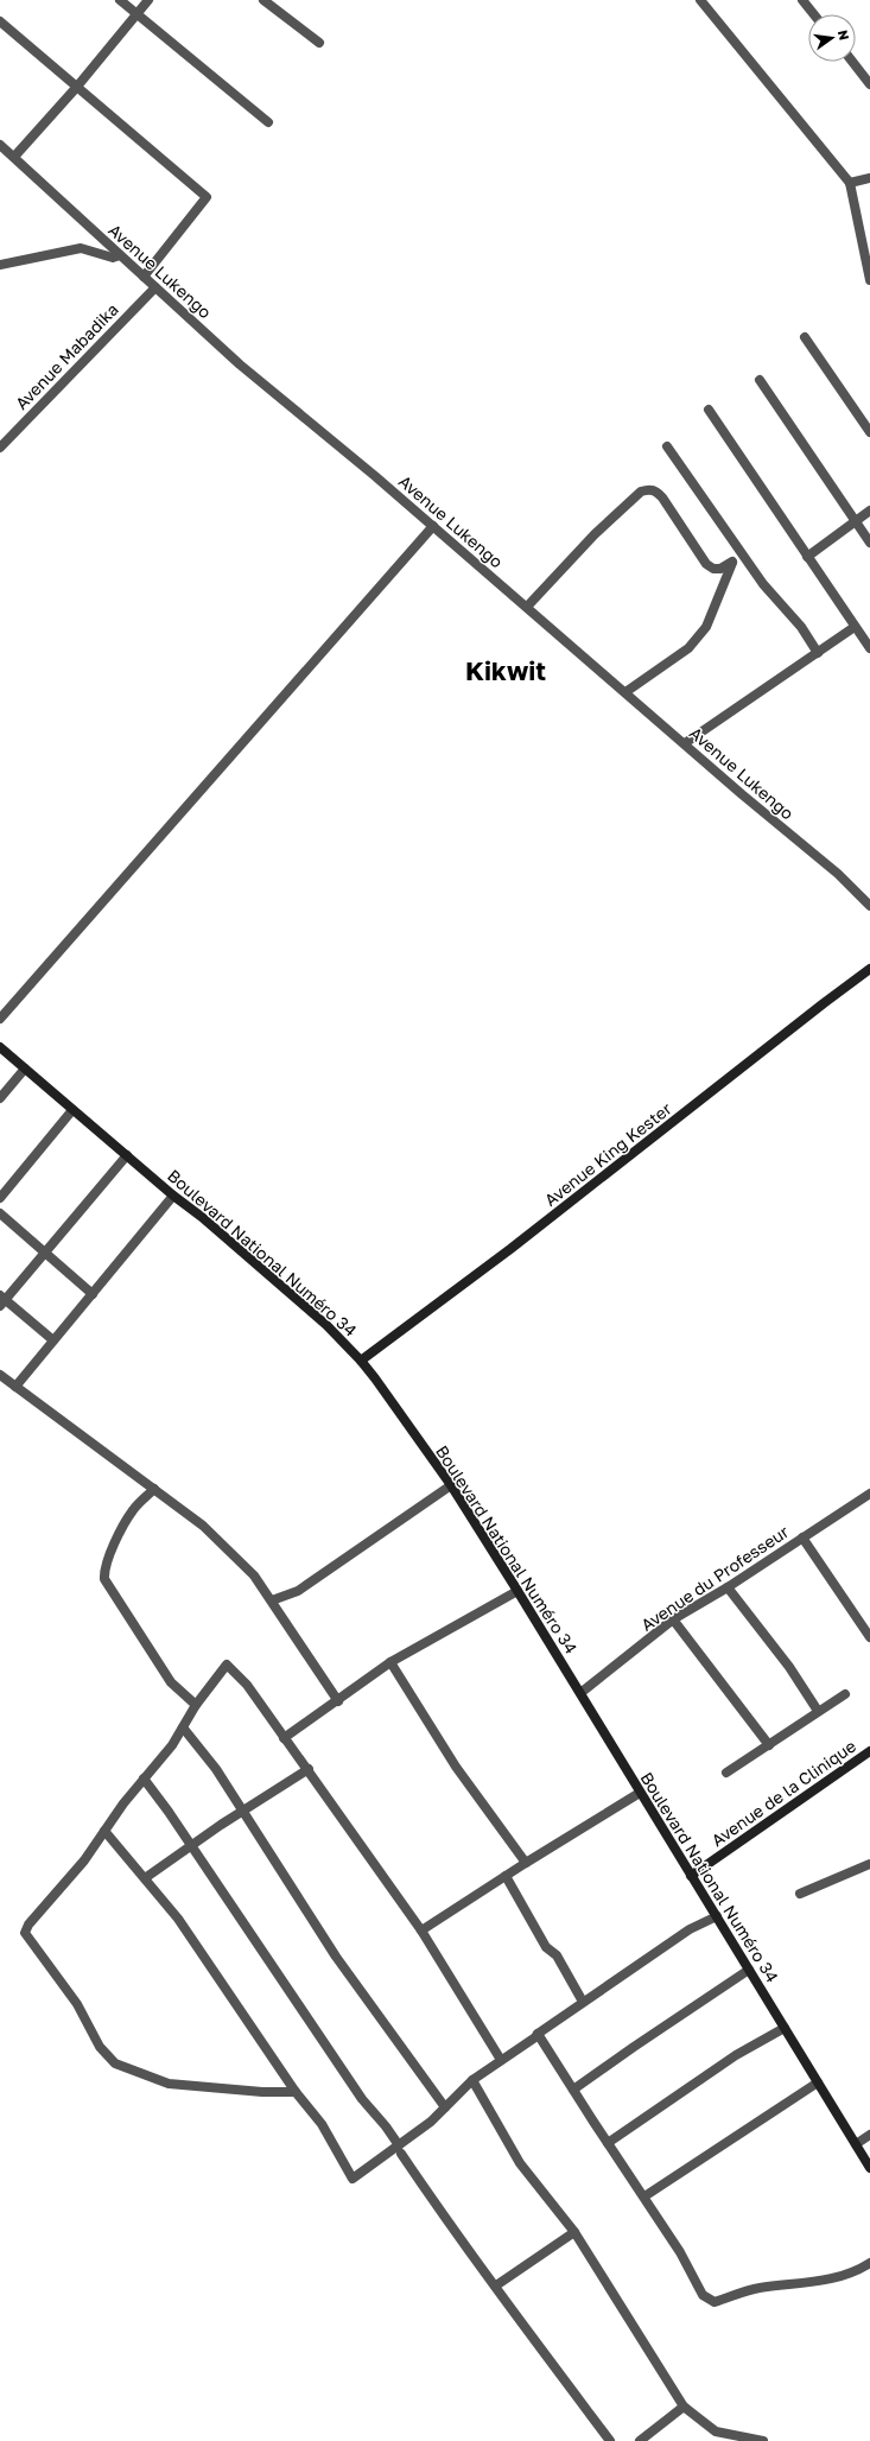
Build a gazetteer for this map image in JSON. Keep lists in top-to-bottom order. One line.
{"streets":{"main road":["Avenue King Kester","Boulevard National Numéro 34","Avenue de la Clinique"],"street":["Avenue Lukengo","Avenue Mabadika","Avenue du Professeur"]},"crossings":[["Avenue Lukengo","Avenue Mabadika"],["Avenue King Kester","Boulevard National Numéro 34"],["Boulevard National Numéro 34","Avenue du Professeur"],["Boulevard National Numéro 34","Avenue de la Clinique"]],"districts":["Kikwit"],"north":"right"}
